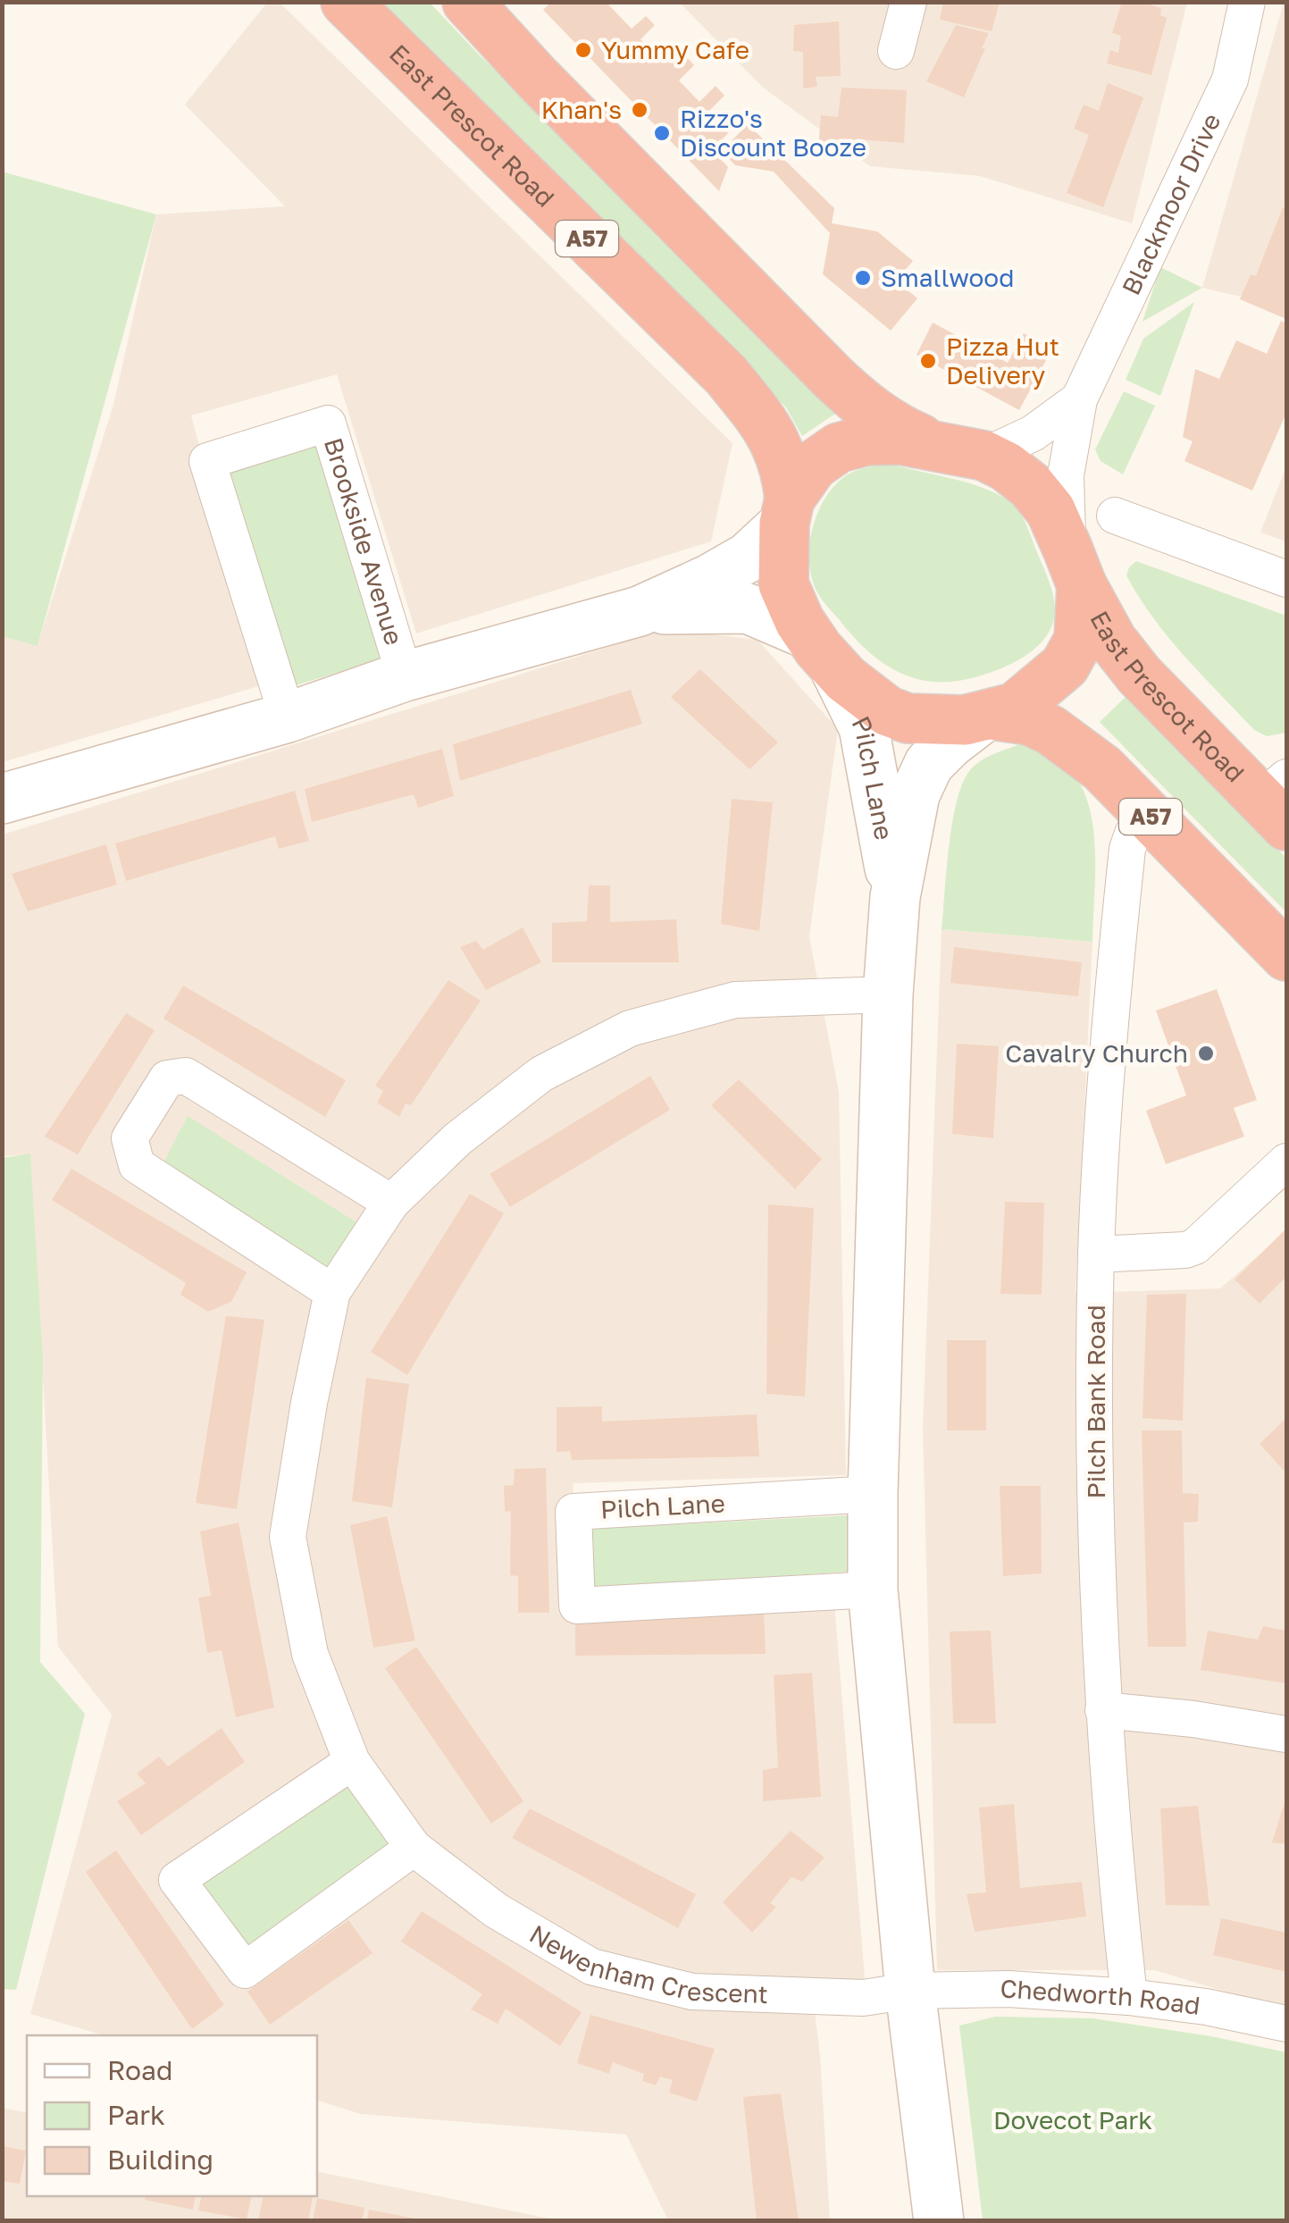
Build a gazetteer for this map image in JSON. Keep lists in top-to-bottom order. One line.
{"streets":{"highway":["East Prescot Road","A57"],"street":["Blackmoor Drive","Brookside Avenue","Pilch Lane","Pilch Bank Road","Newenham Crescent","Chedworth Road"]},"crossings":[["East Prescot Road","Blackmoor Drive"],["East Prescot Road","A57"],["East Prescot Road","Brookside Avenue"],["East Prescot Road","Pilch Lane"],["Blackmoor Drive","A57"],["Blackmoor Drive","Brookside Avenue"],["Blackmoor Drive","Pilch Lane"],["A57","Brookside Avenue"],["A57","Pilch Lane"],["A57","Pilch Bank Road"],["Brookside Avenue","Pilch Lane"],["Pilch Lane","Newenham Crescent"],["Pilch Lane","Chedworth Road"],["Pilch Bank Road","Chedworth Road"],["Newenham Crescent","Chedworth Road"]],"parks":["Dovecot Park"],"places":["Yummy Cafe","Khan's","Rizzo's Discount Booze","Smallwood","Pizza Hut Delivery","Cavalry Church"],"legend":["Road","Park","Building"]}
